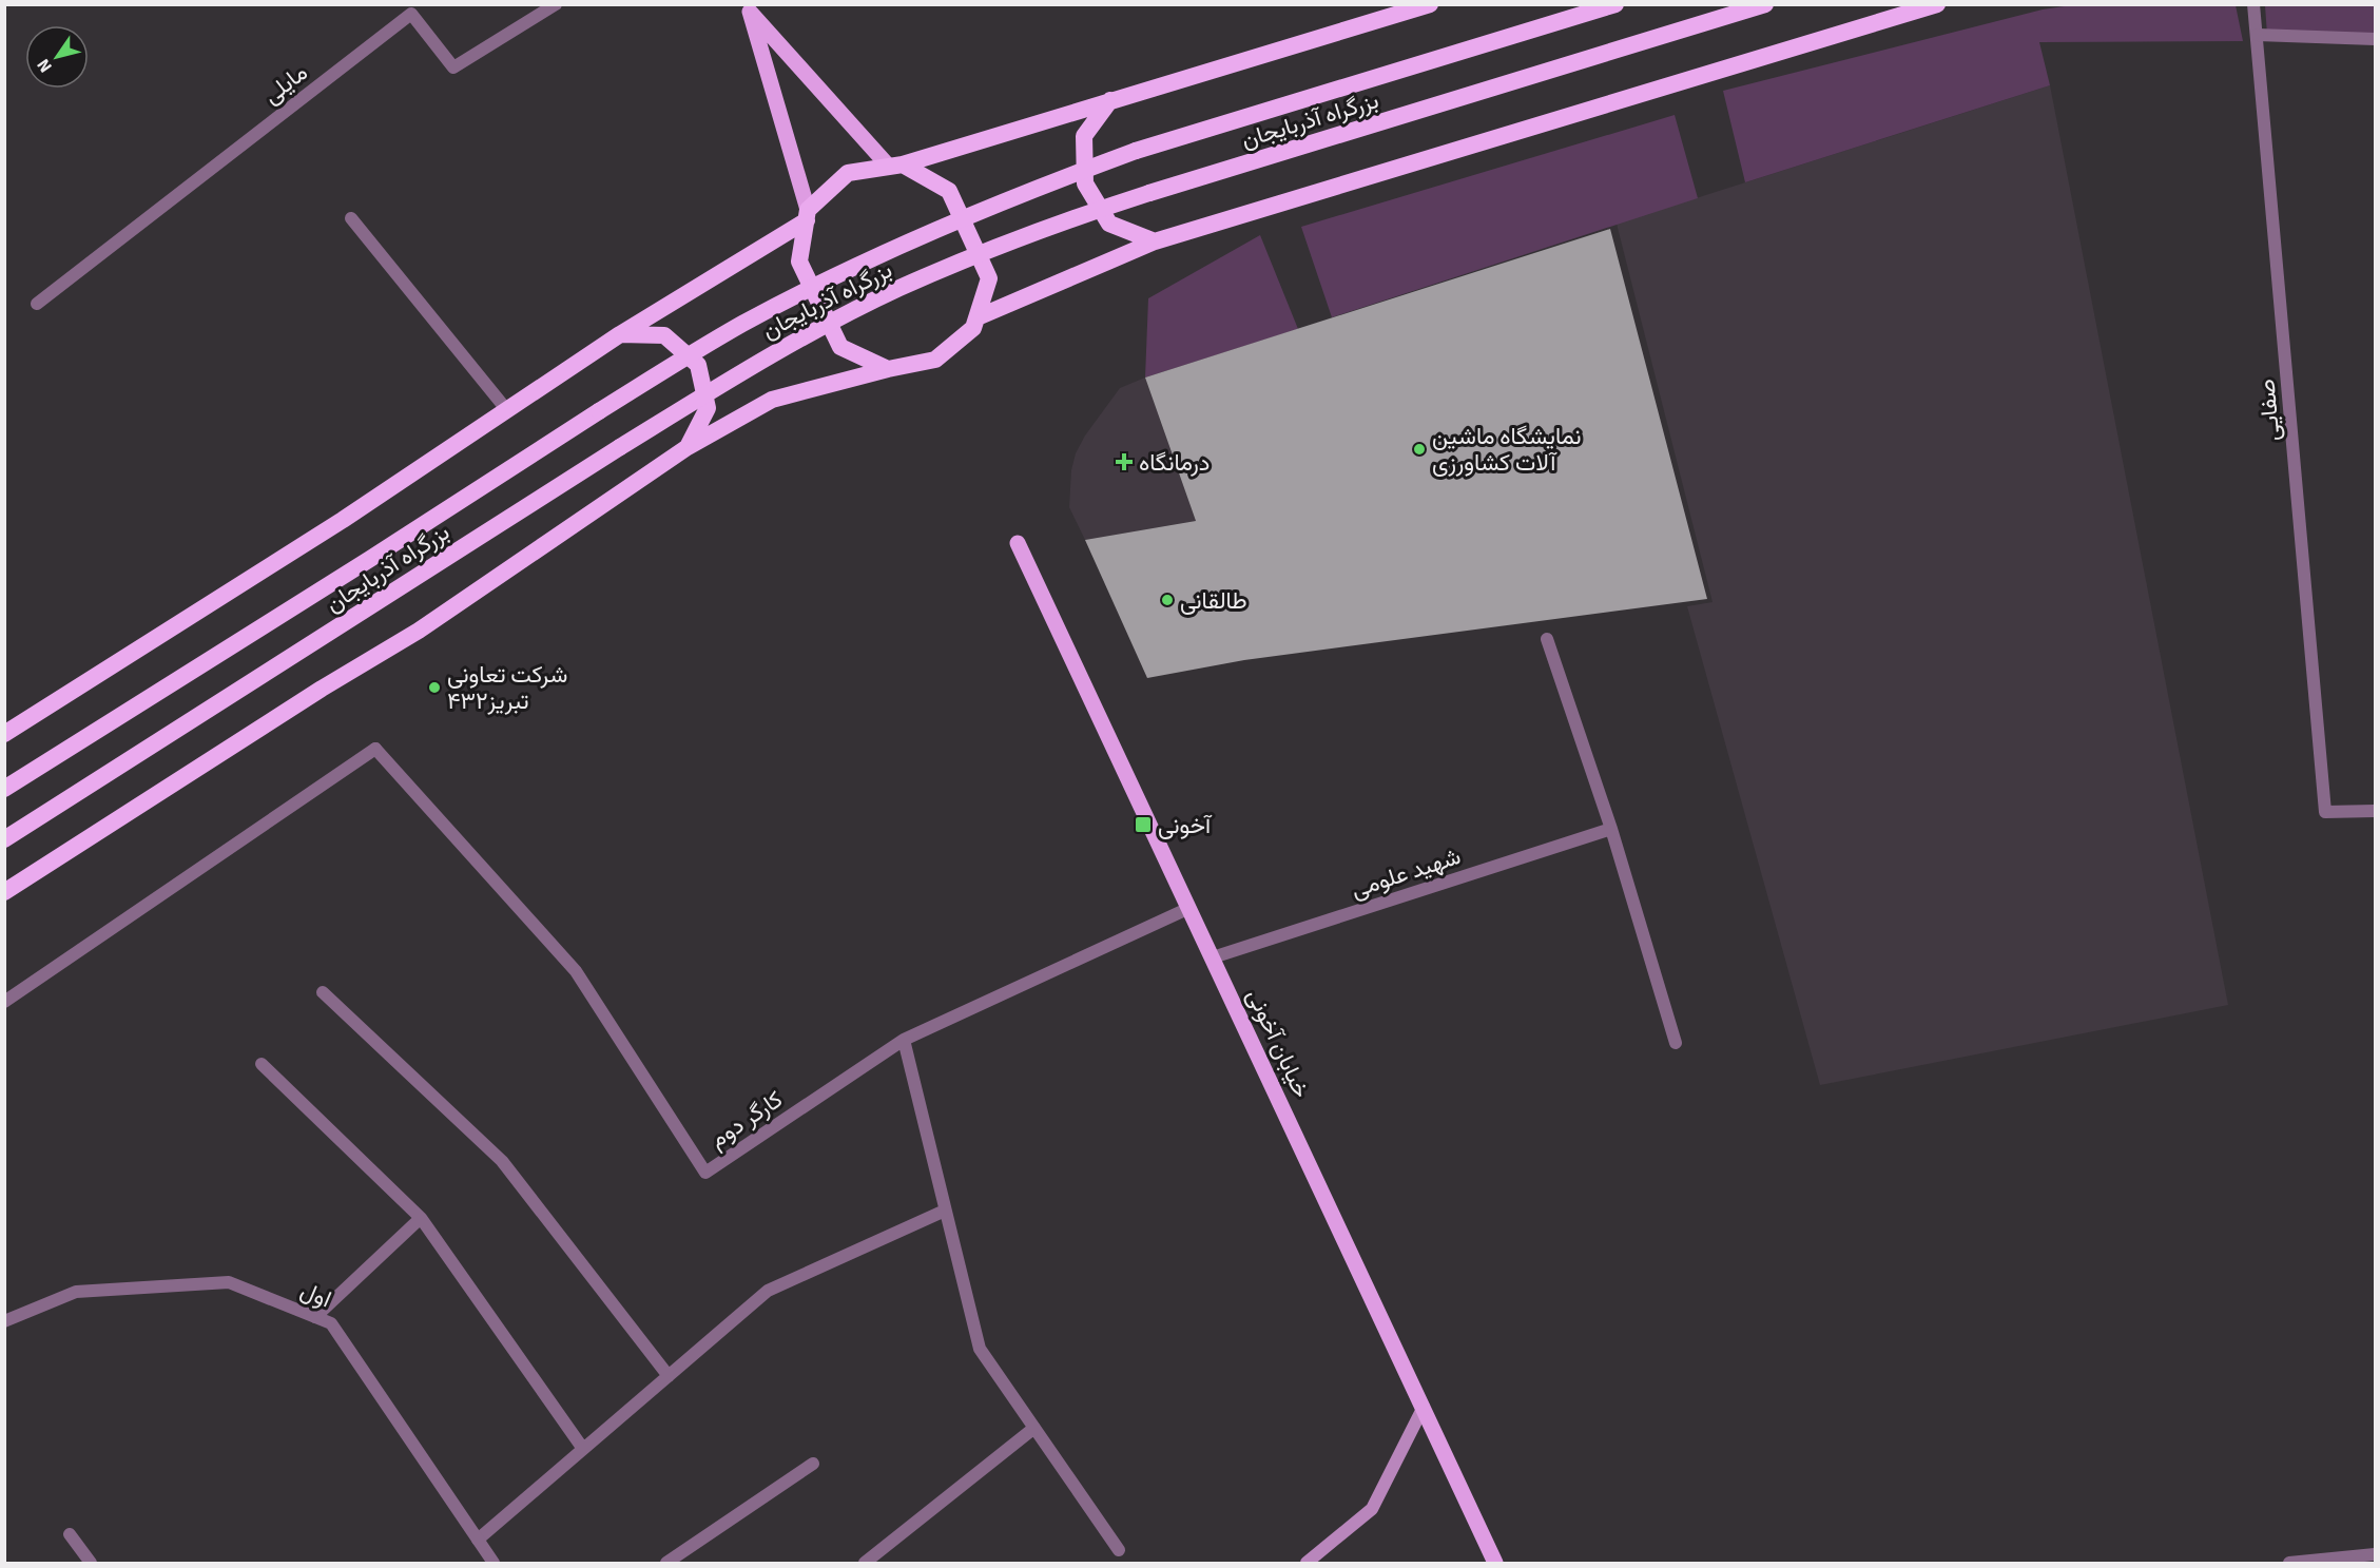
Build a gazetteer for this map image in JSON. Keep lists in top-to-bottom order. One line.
{"streets":{"highway":["بزرگراه آذربایجان"],"main road":["خیابان آخونی"],"street":["مایلی","صفایی","شهید علومی","کارگر دوم","اول"]},"crossings":[["شهید علومی","خیابان آخونی"],["خیابان آخونی","کارگر دوم"]],"places":{"other":["نمایشگاه ماشین آلات کشاورزی","طالقانی","شرکت تعاونی ۴۳۲تبریز"],"health":["درمانگاه"],"transit":["آخونی"]},"north":"bottom left"}
